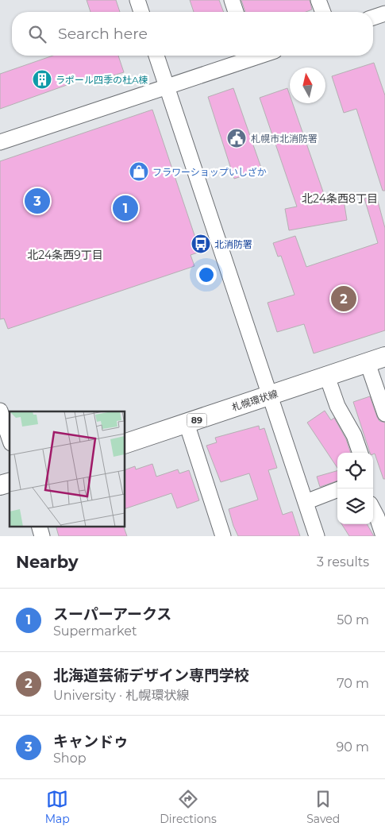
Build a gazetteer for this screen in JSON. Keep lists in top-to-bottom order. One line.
{"streets":{"main road":["札幌環状線","89"]},"districts":["北24条西8丁目","北24条西9丁目"],"places":{"building":["ラポール四季の杜A棟"],"public building":["札幌市北消防署"],"shop":["フラワーショップいしざか"],"bus stop":["北消防署"]},"north":"top","page":{"search":"Search here","pins":["3","1","2"],"heading":["Nearby","3 results"],"list":[{"mark":"1","name":"スーパーアークス","note":"Supermarket","value":"50 m"},{"mark":"2","name":"北海道芸術デザイン専門学校","note":"University · 札幌環状線","value":"70 m"},{"mark":"3","name":"キャンドゥ","note":"Shop","value":"90 m"}],"nav":["Map","Directions","Saved"]}}
